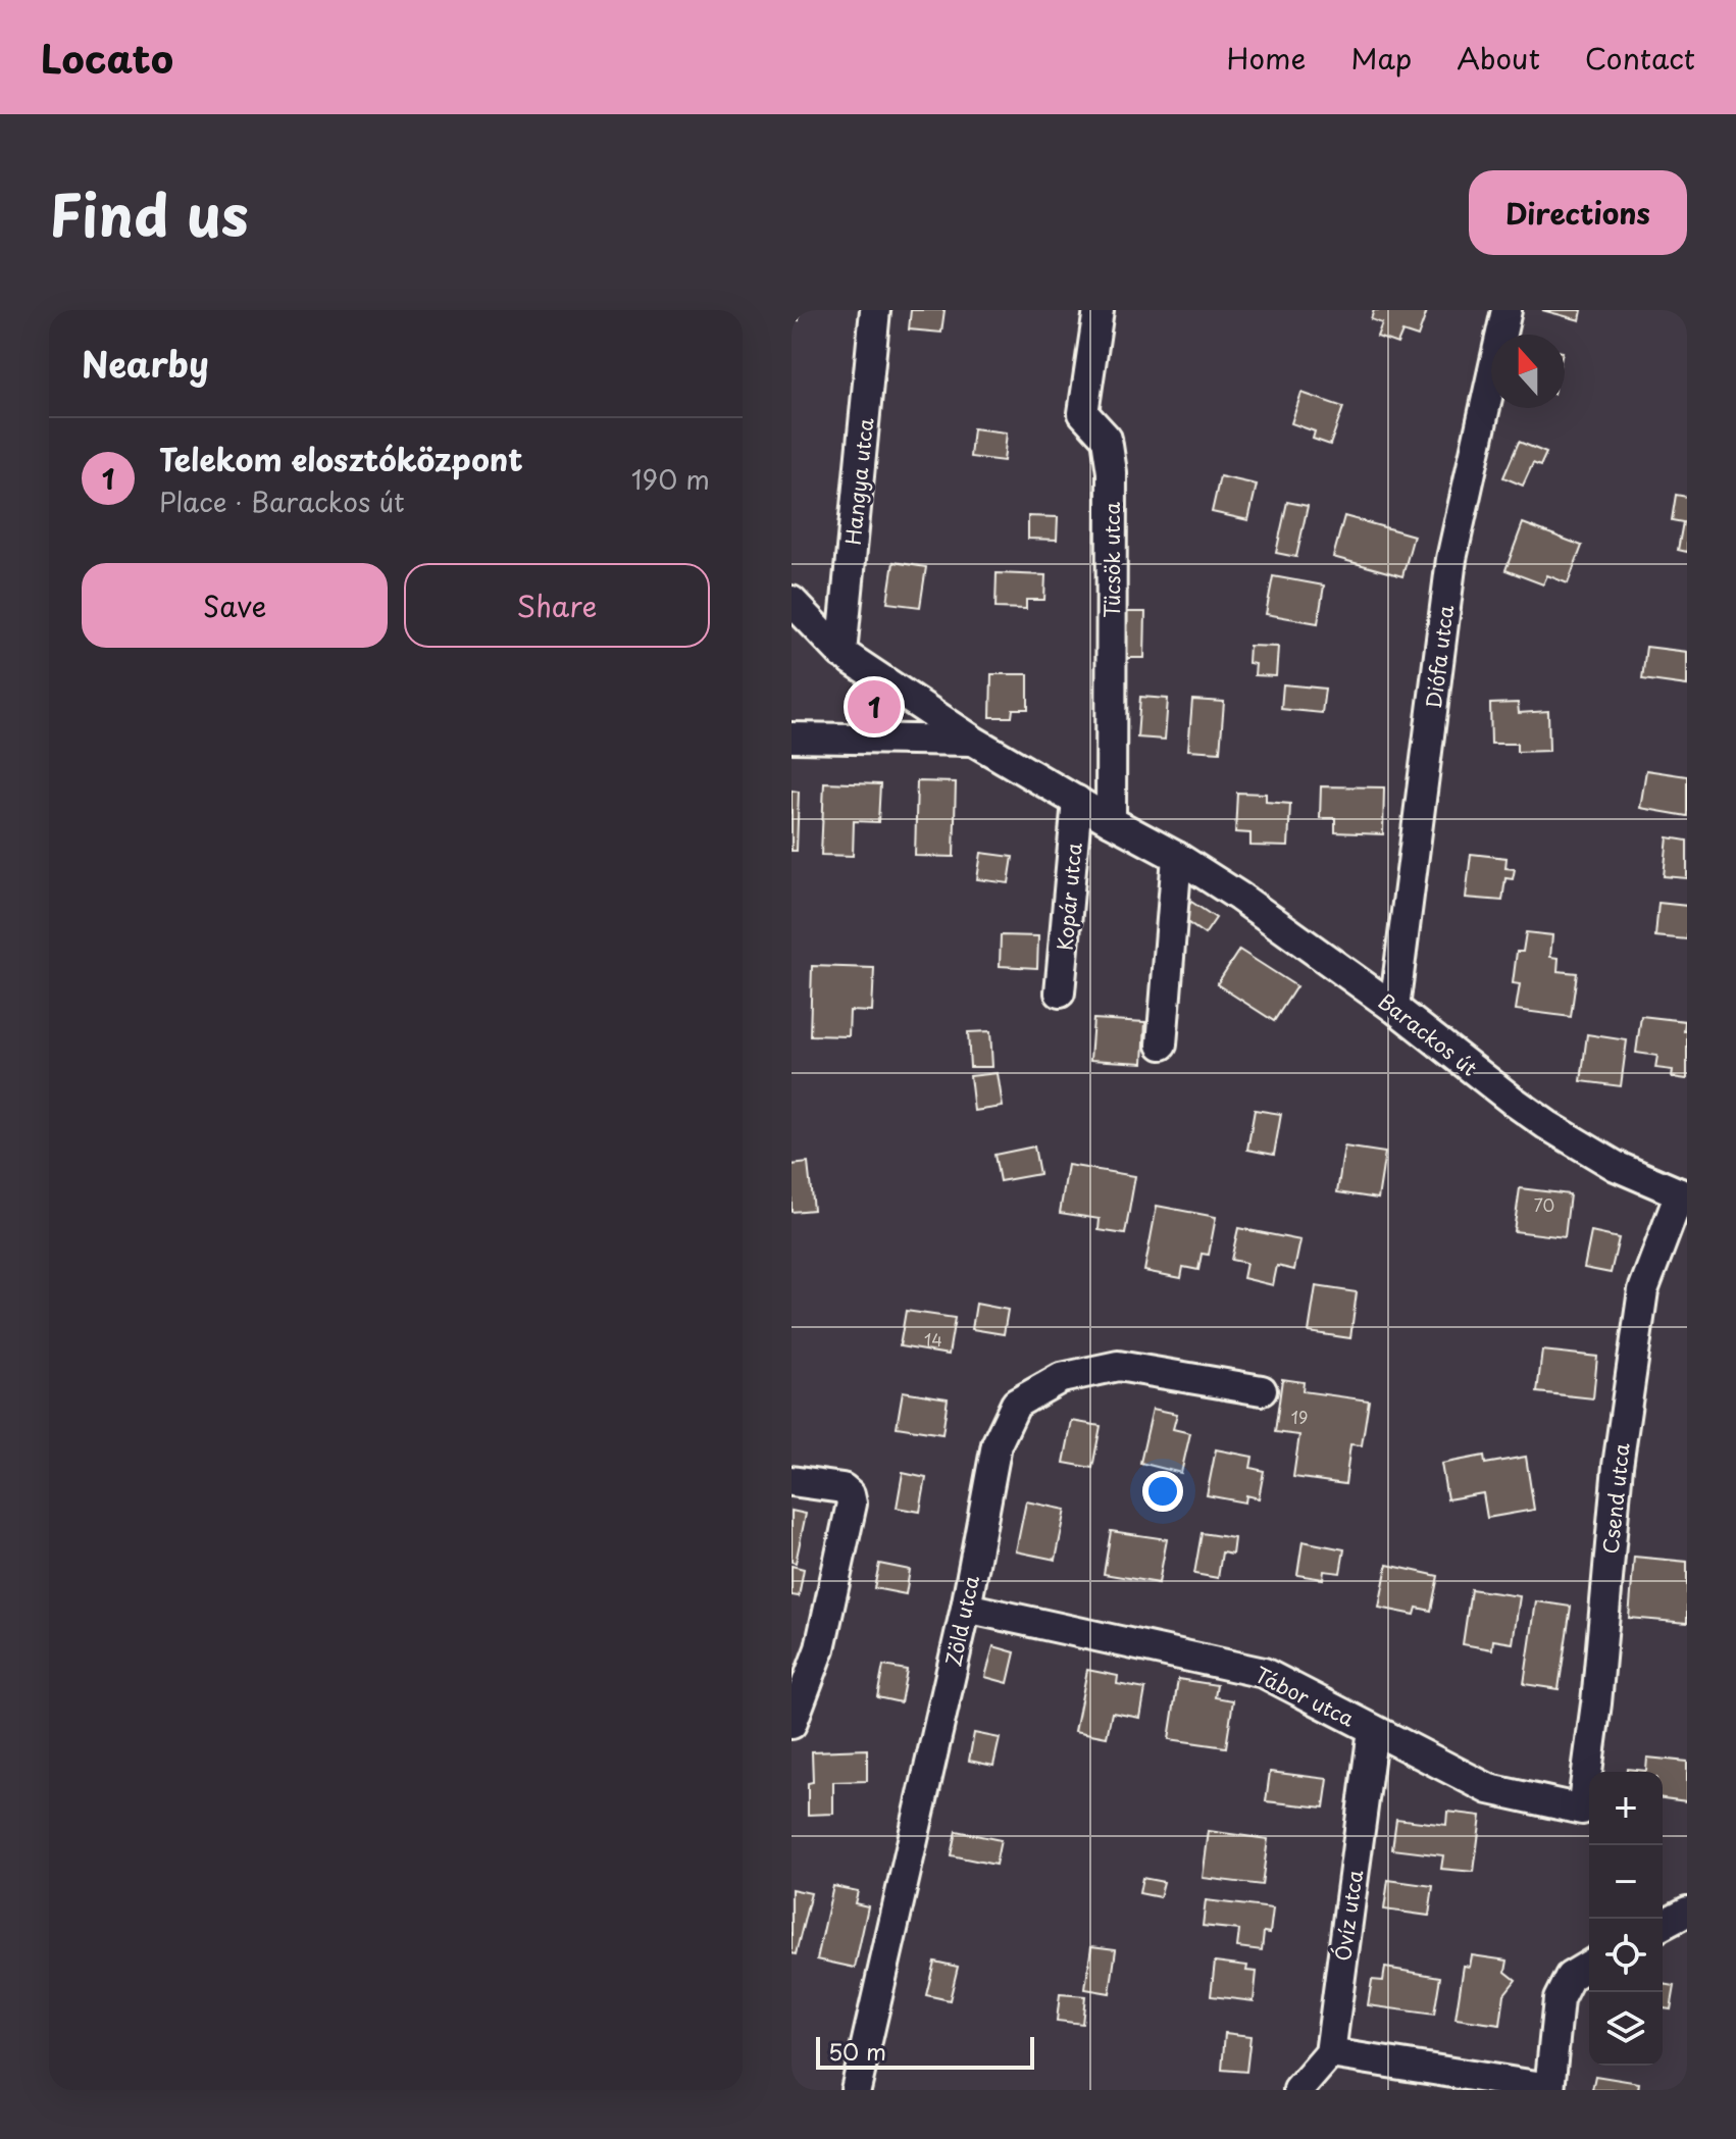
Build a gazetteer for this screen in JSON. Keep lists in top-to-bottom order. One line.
{"streets":{"street":["Hangya utca","Tücsök utca","Diófa utca","Kopár utca","Barackos út","Csend utca","Zöld utca","Tábor utca","Óvíz utca"]},"crossings":[["Hangya utca","Barackos út"],["Tücsök utca","Barackos út"],["Diófa utca","Barackos út"],["Kopár utca","Barackos út"],["Barackos út","Csend utca"],["Csend utca","Tábor utca"],["Zöld utca","Tábor utca"],["Tábor utca","Óvíz utca"]],"house_numbers":["70","14","19"],"scale_bar":"50 m","north":"top","page":{"header":"Locato","nav":["Home","Map","About","Contact"],"title":"Find us","buttons":["Directions",["Save","Share"]],"heading":"Nearby","list":[{"mark":"1","name":"Telekom elosztóközpont","note":"Place · Barackos út","value":"190 m"}],"pins":"1","map_buttons":["+","−"],"scale":"50 m"}}
